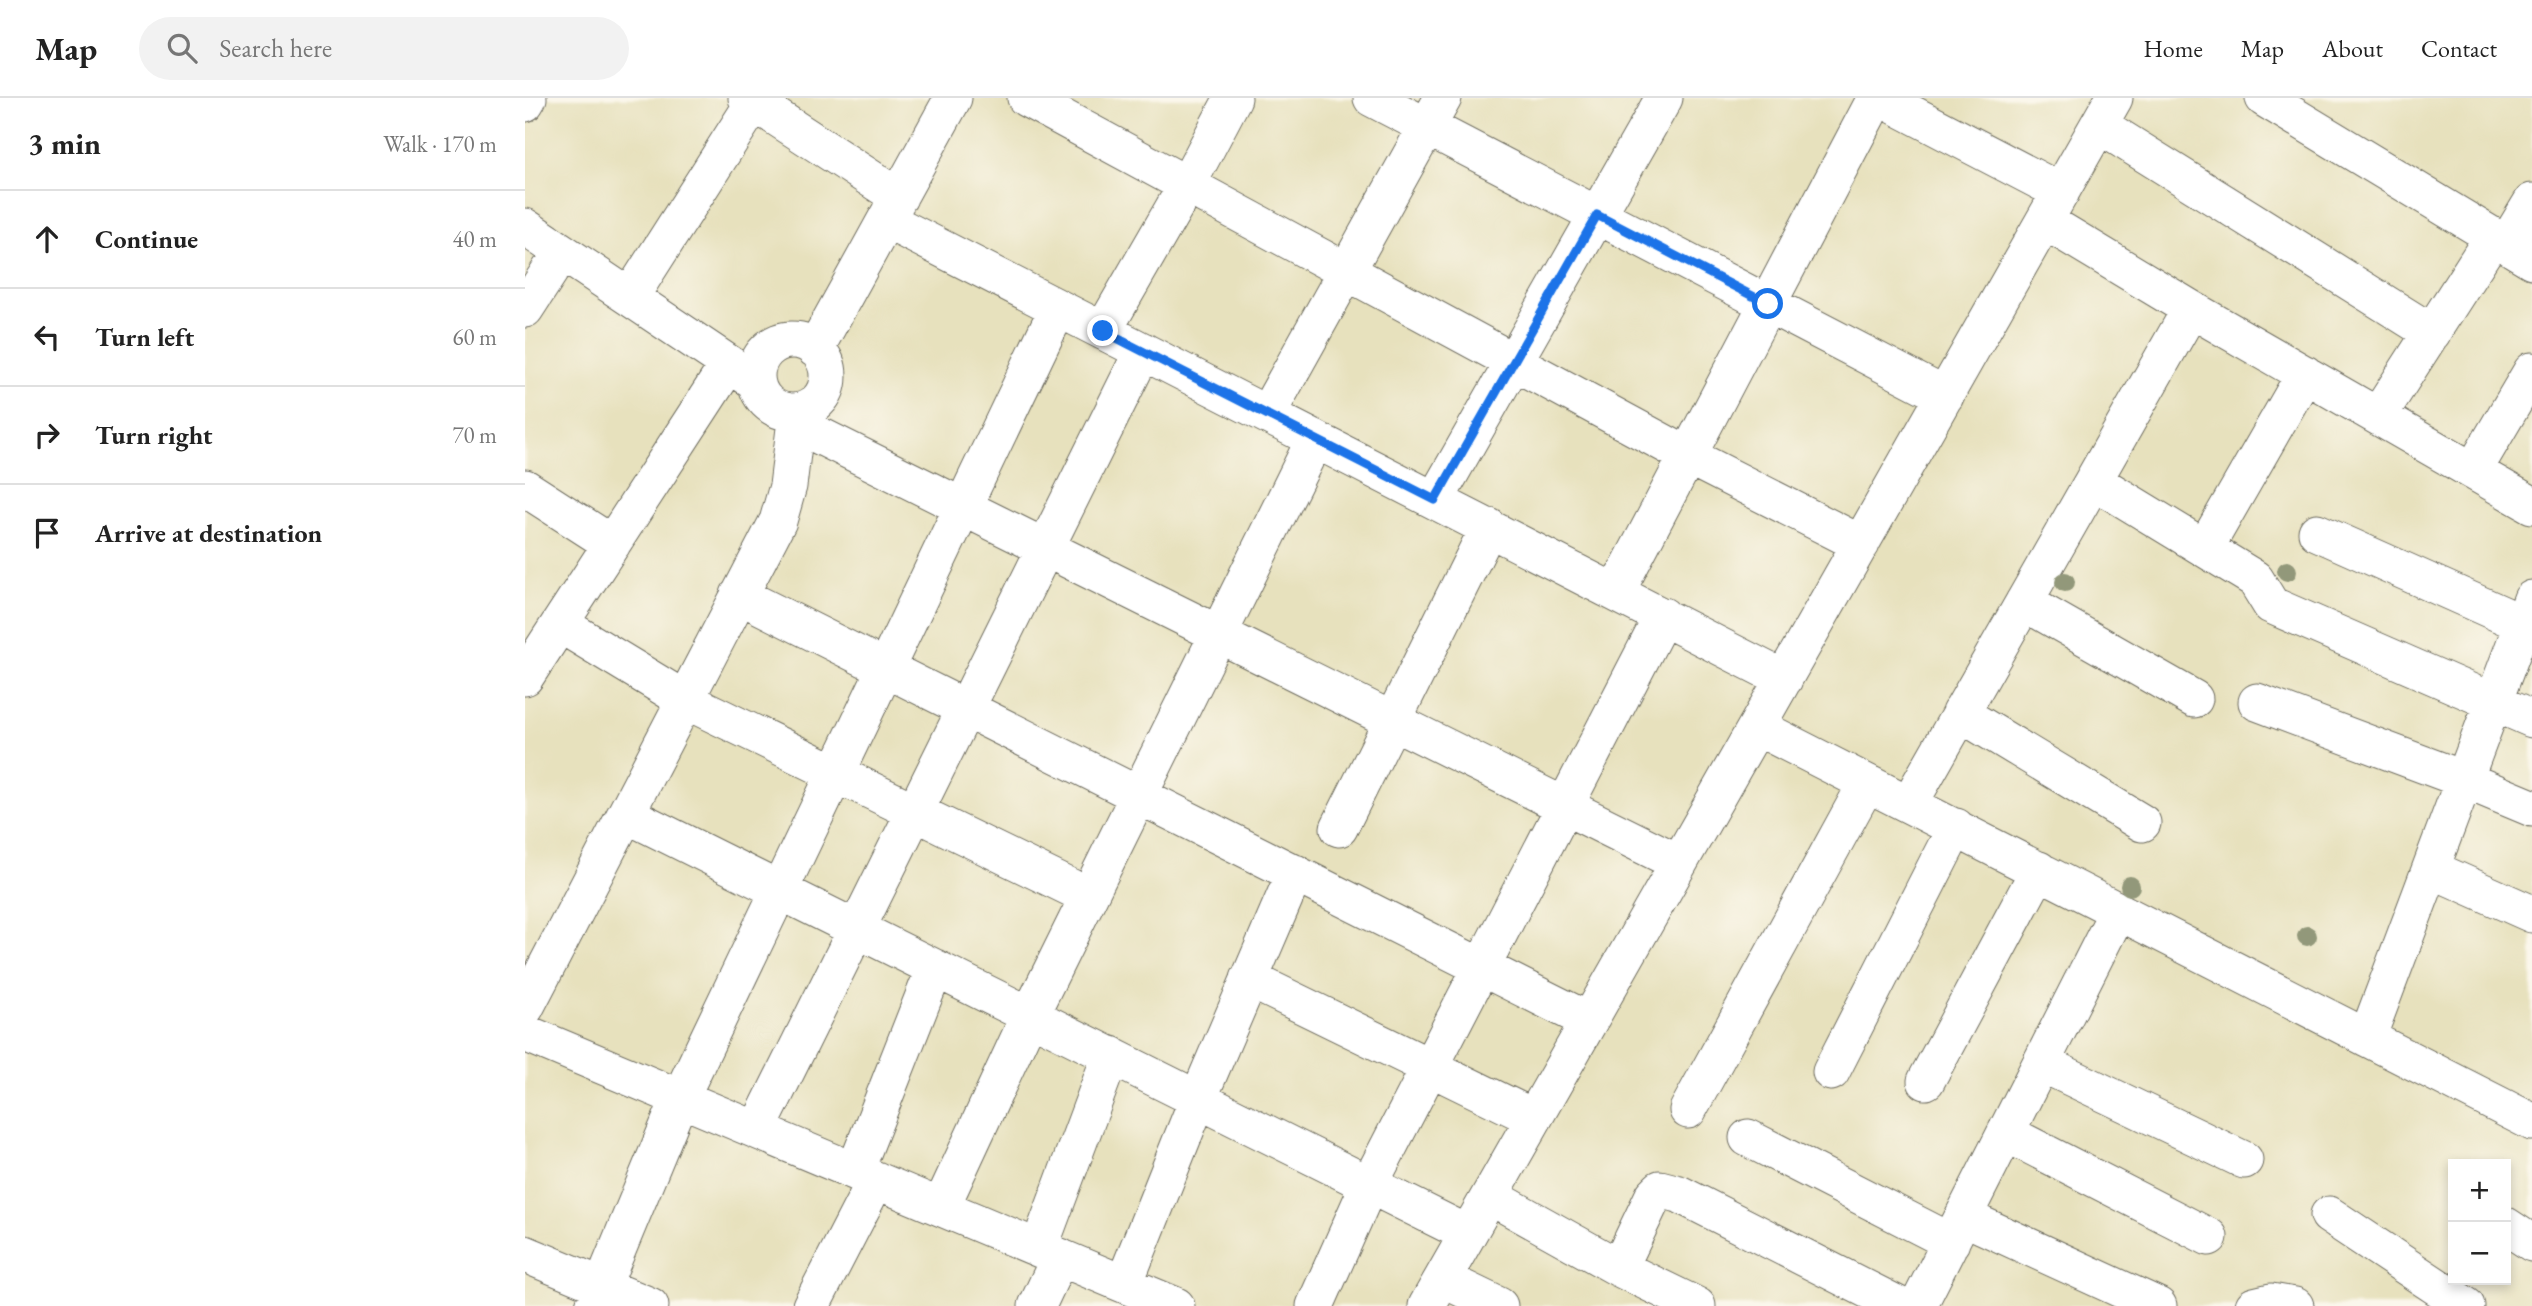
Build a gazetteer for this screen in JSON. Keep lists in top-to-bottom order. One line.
{"page":{"header":"Map","search":"Search here","nav":["Home","Map","About","Contact"],"heading":["3 min","Walk · 170 m"],"list":[["Continue","40 m"],["Turn left","60 m"],["Turn right","70 m"],"Arrive at destination"],"map_buttons":["+","−"]}}
